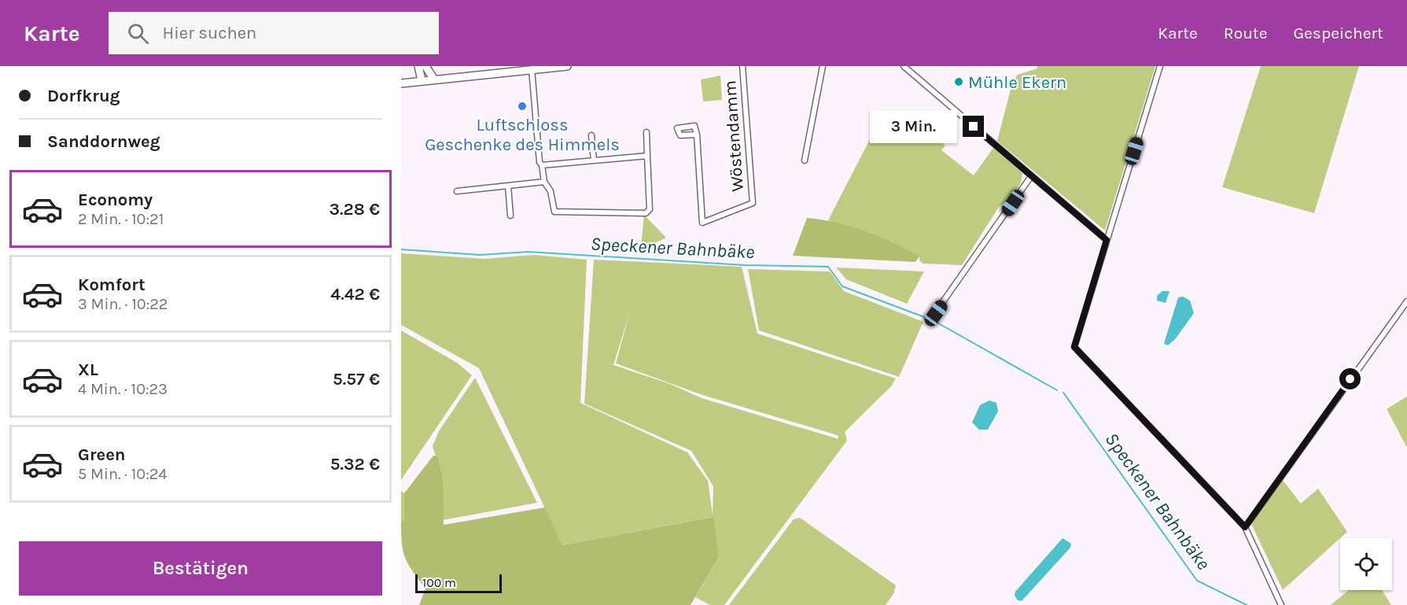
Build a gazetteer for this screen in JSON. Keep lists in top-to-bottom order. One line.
{"streets":{"street":["Wöstendamm"]},"water":["Speckener Bahnbäke"],"places":["Mühle Ekern","Luftschloss Geschenke des Himmels"],"scale_bar":"100 m","page":{"header":"Karte","search":"Hier suchen","nav":["Karte","Route","Gespeichert"],"banner":["Dorfkrug","Sanddornweg"],"bubble":"3 Min.","list":[{"name":"Economy","note":"2 Min. · 10:21","value":"3.28 €"},{"name":"Komfort","note":"3 Min. · 10:22","value":"4.42 €"},{"name":"XL","note":"4 Min. · 10:23","value":"5.57 €"},{"name":"Green","note":"5 Min. · 10:24","value":"5.32 €"}],"buttons":"Bestätigen","scale":"100 m"}}
